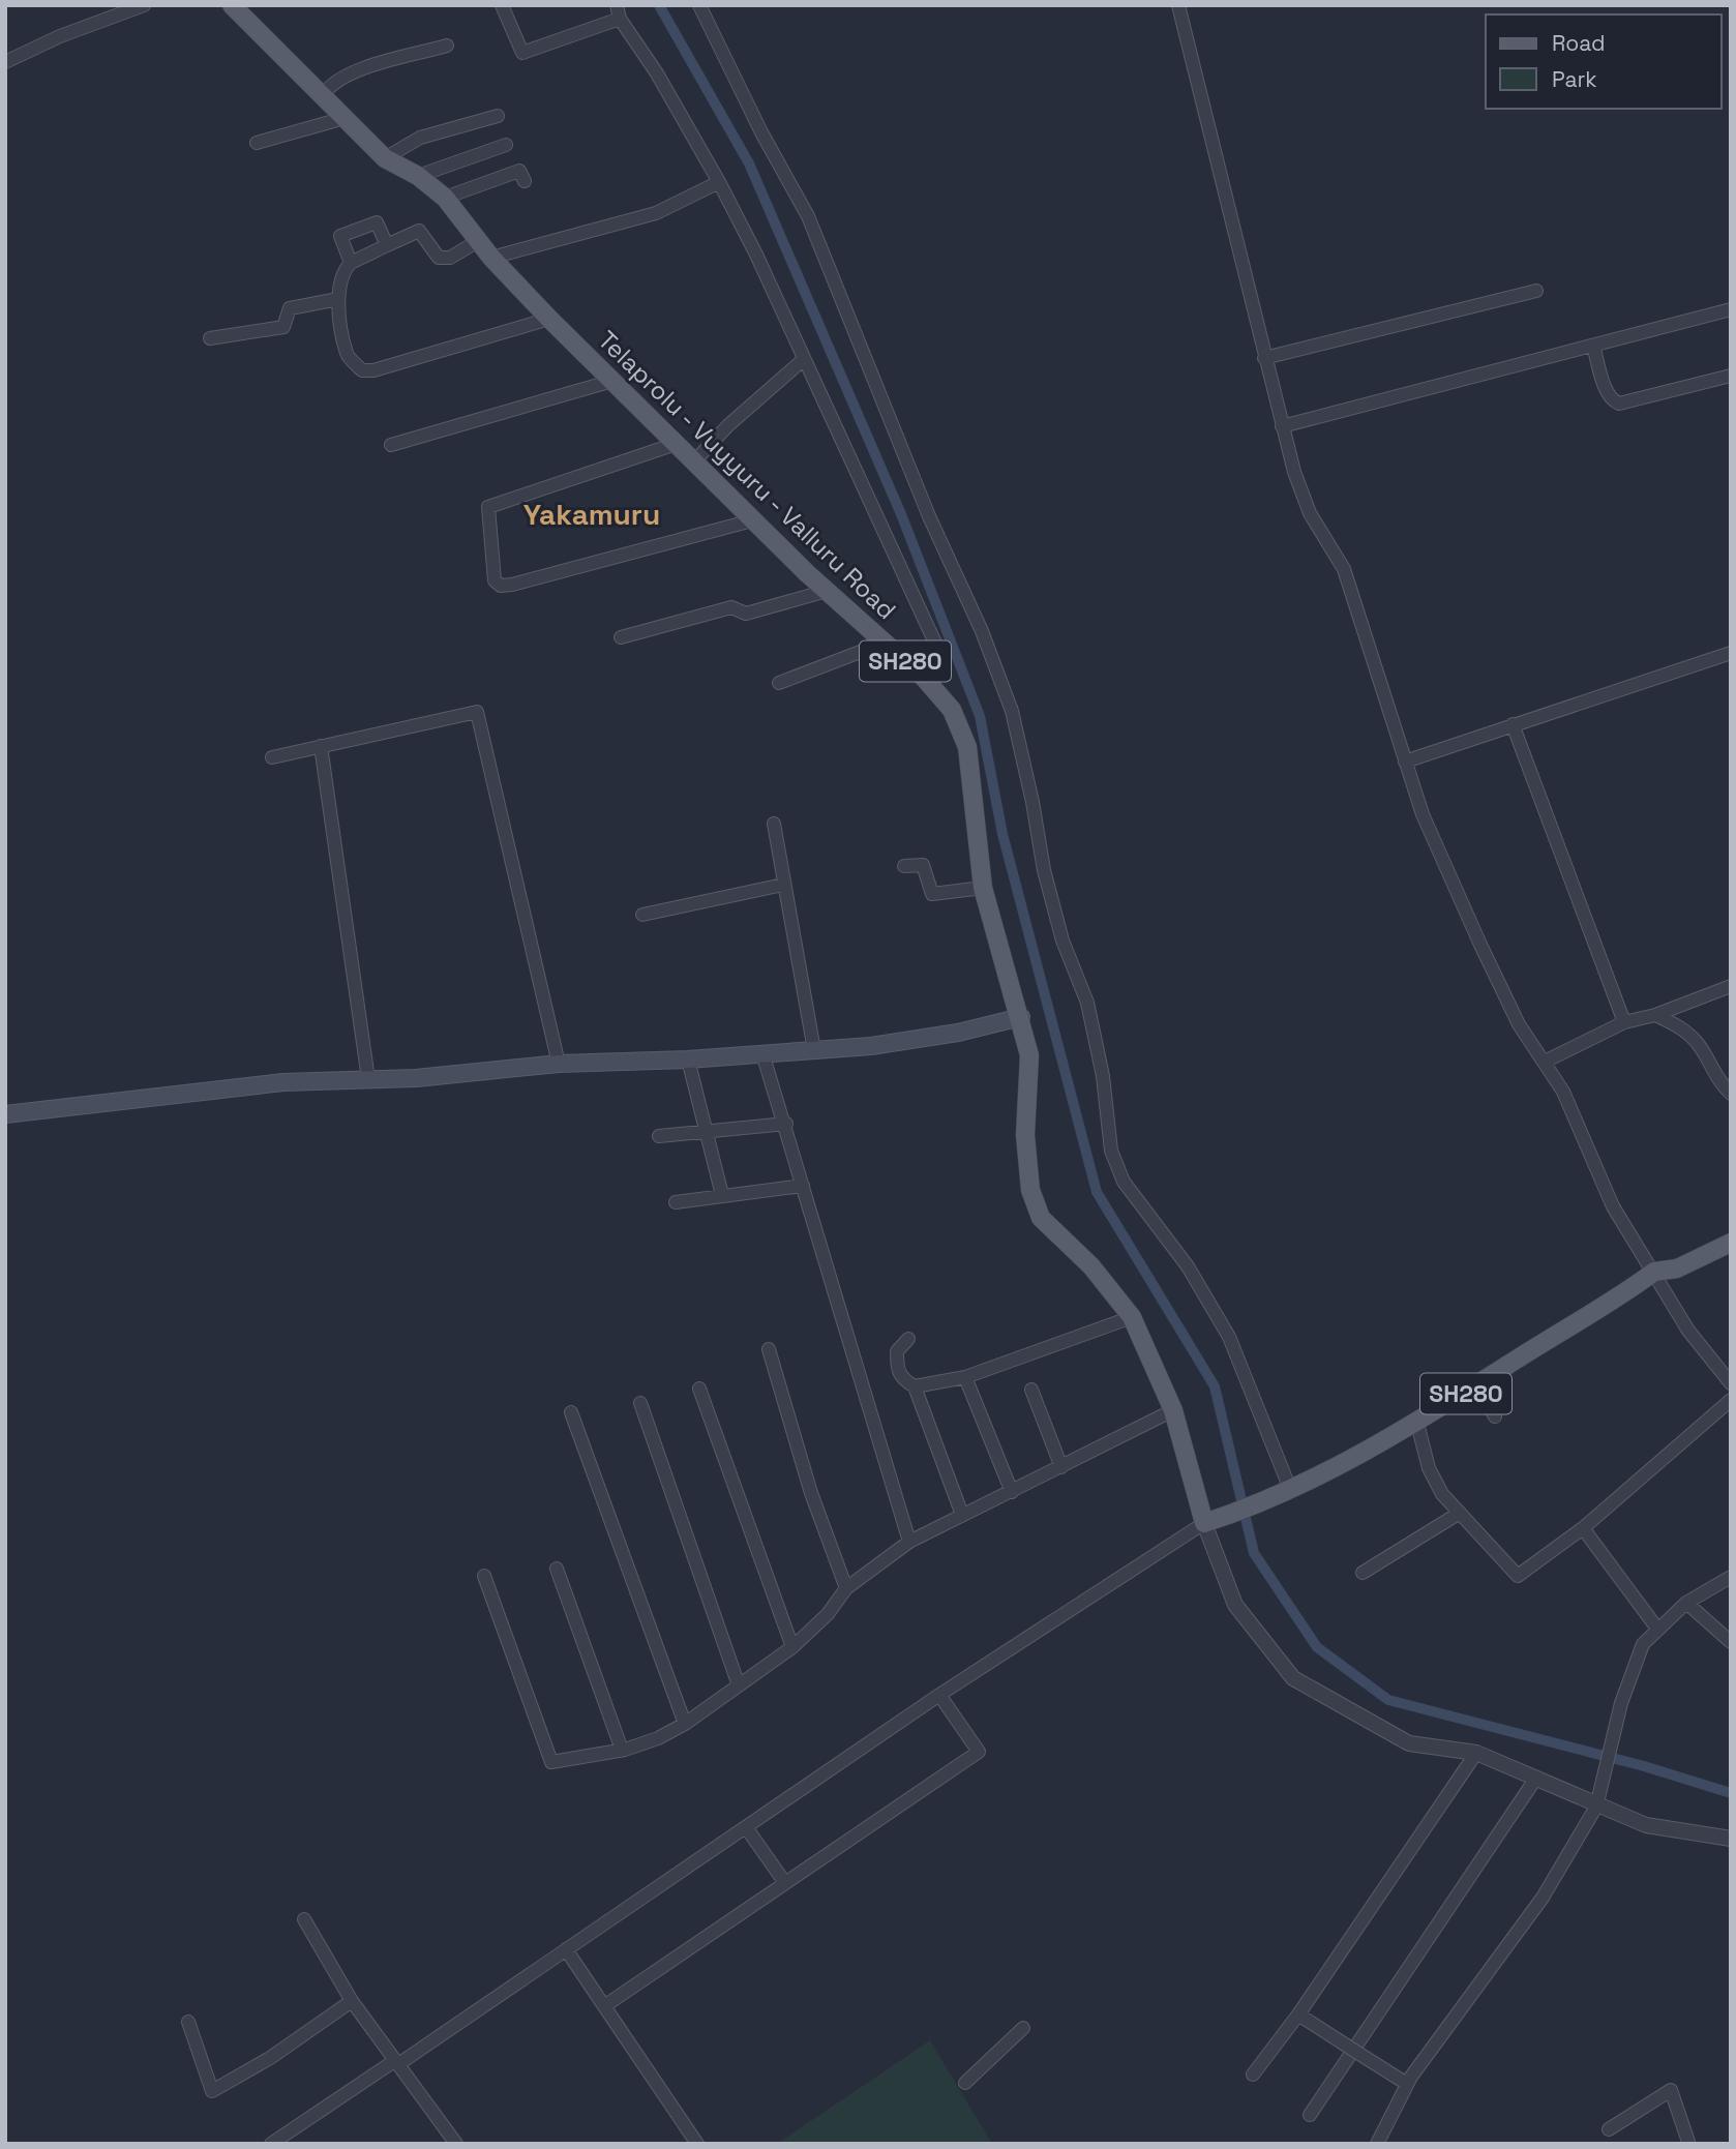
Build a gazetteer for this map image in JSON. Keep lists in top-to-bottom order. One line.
{"streets":{"main road":["Telaprolu - Vuyyuru - Valluru Road","SH280"]},"crossings":[["Telaprolu - Vuyyuru - Valluru Road","SH280"]],"districts":["Yakamuru"],"legend":["Road","Park"]}
